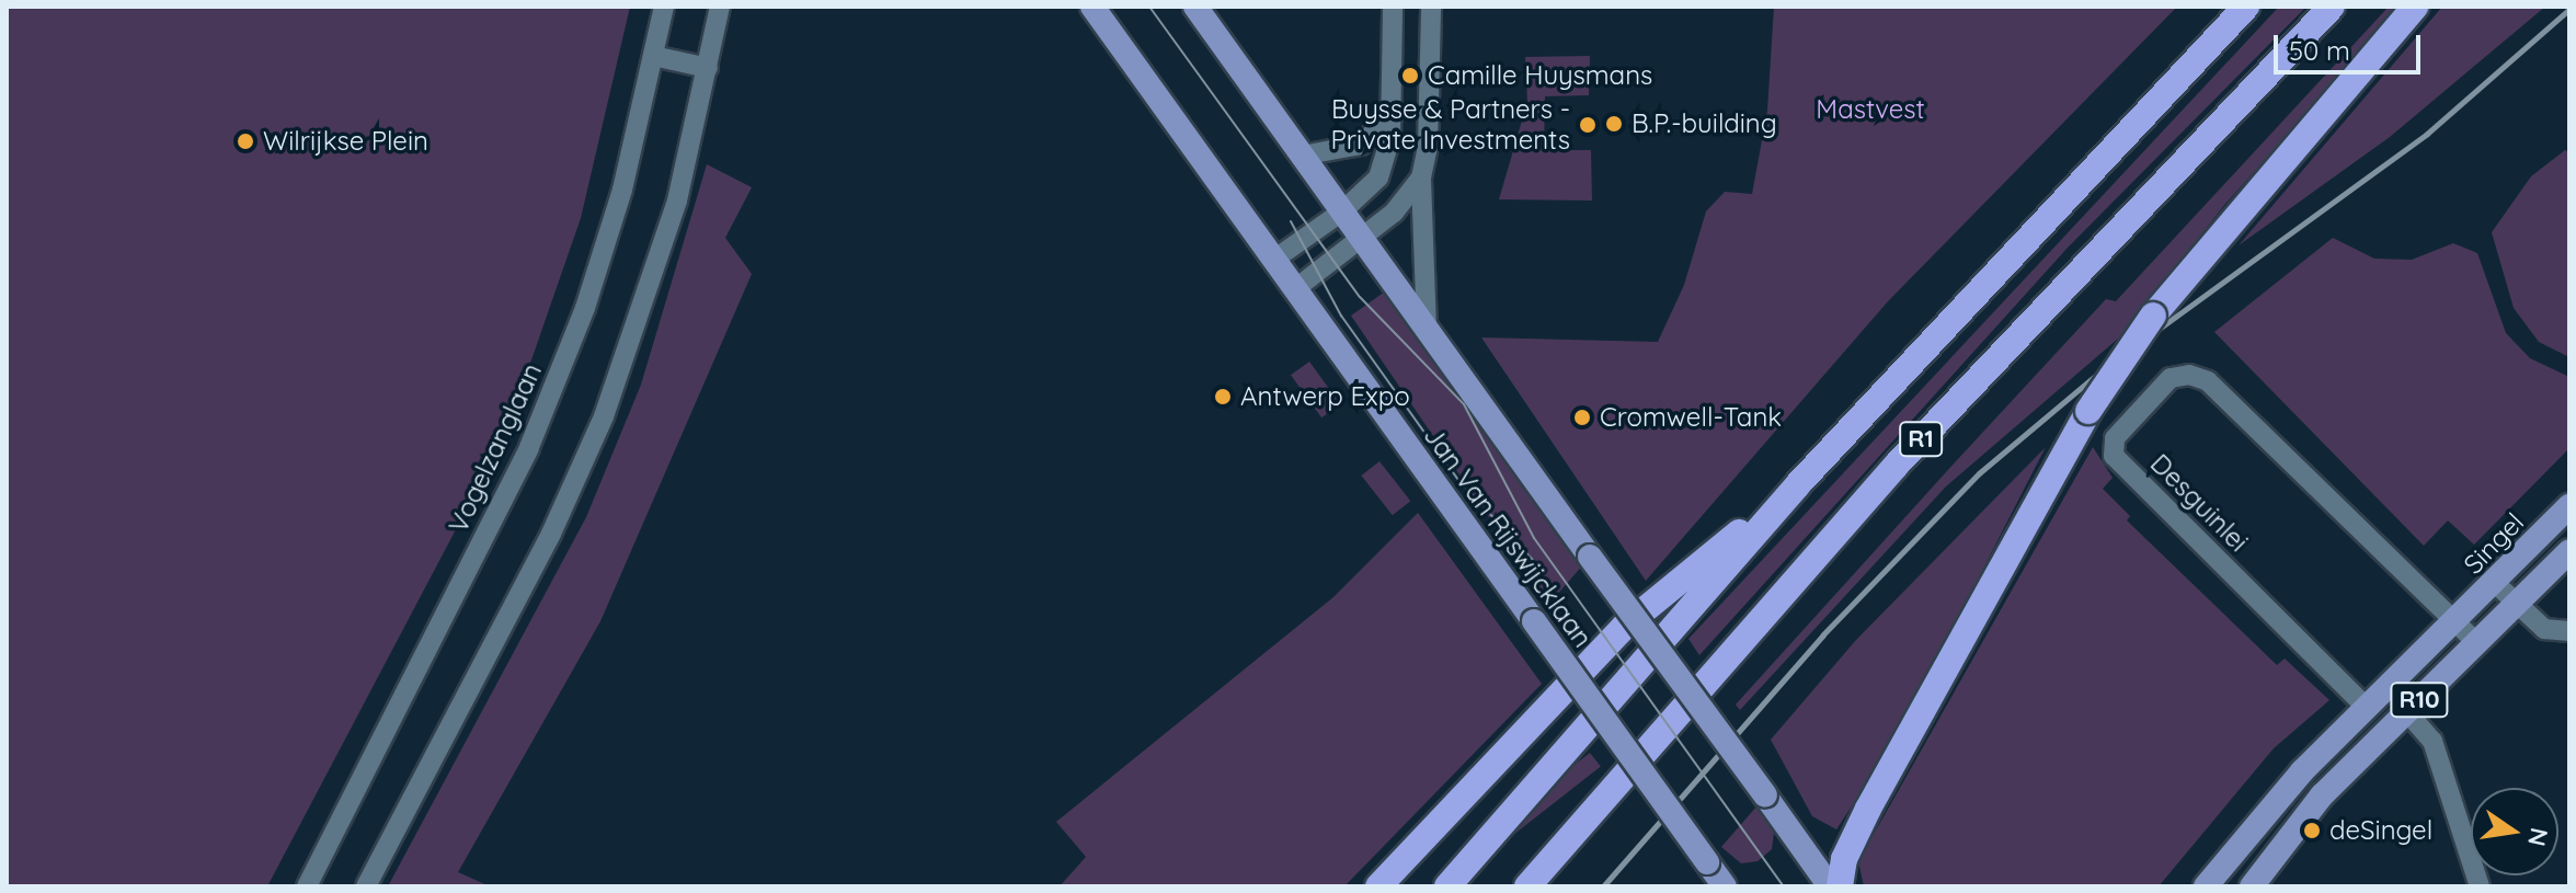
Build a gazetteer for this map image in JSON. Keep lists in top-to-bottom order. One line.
{"streets":{"highway":["R1"],"main road":["Jan Van Rijswijcklaan","Singel","R10"],"street":["Vogelzanglaan","Desguinlei"]},"crossings":[["Desguinlei","Singel"],["Desguinlei","R10"],["Singel","R10"]],"parks":["Mastvest"],"places":["Camille Huysmans","B.P.-building","Buysse & Partners - Private Investments","Wilrijkse Plein","Antwerp Expo","Cromwell-Tank","deSingel"],"scale_bar":"50 m","north":"right"}
